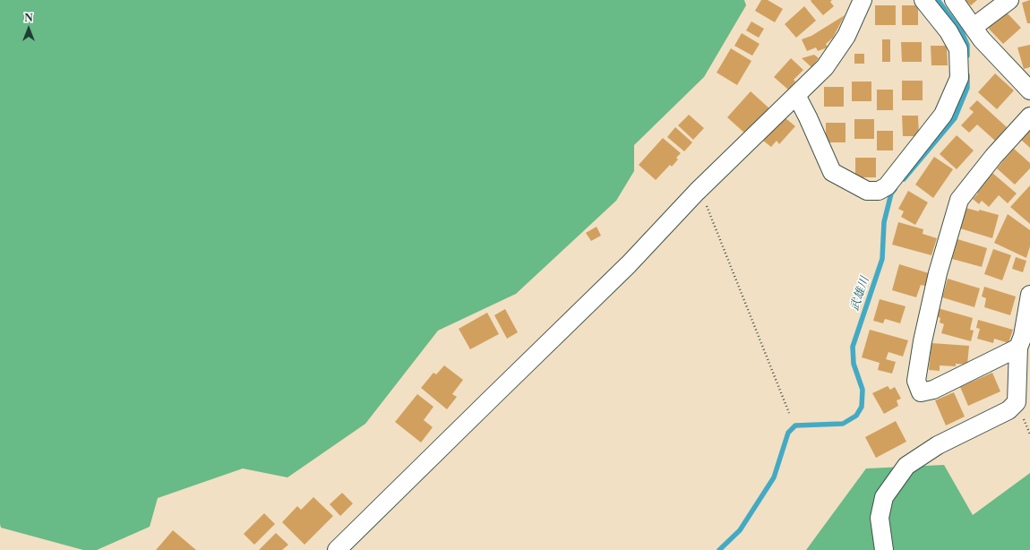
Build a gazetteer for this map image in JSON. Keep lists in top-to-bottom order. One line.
{"water":["武雄川"],"north":"top"}
